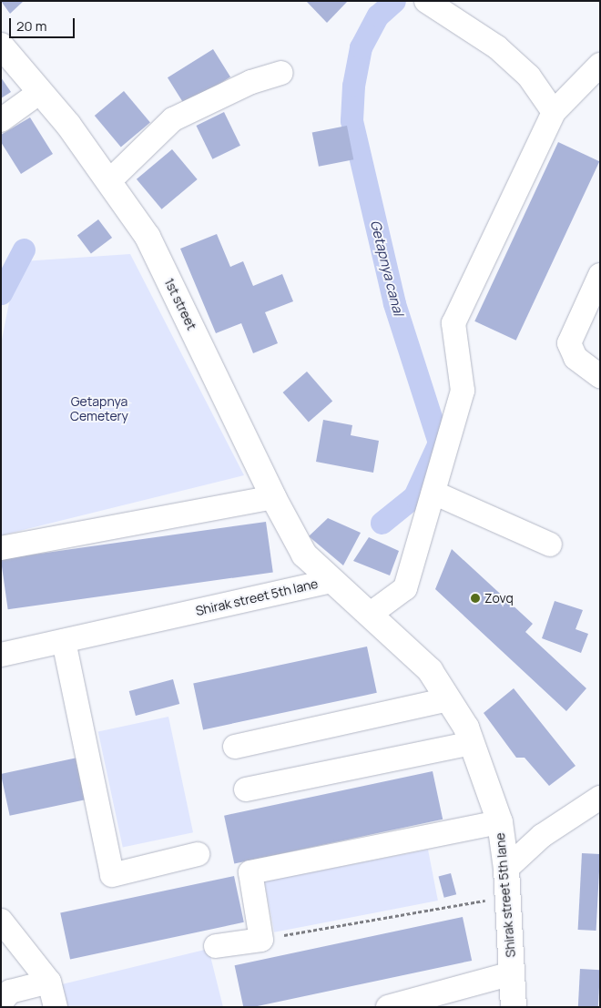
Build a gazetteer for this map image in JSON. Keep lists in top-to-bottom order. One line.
{"streets":{"main road":["1st street","Shirak street 5th lane"]},"crossings":[["1st street","Shirak street 5th lane"]],"water":["Getapnya canal"],"parks":["Getapnya Cemetery"],"places":["Zovq"],"scale_bar":"20 m"}
